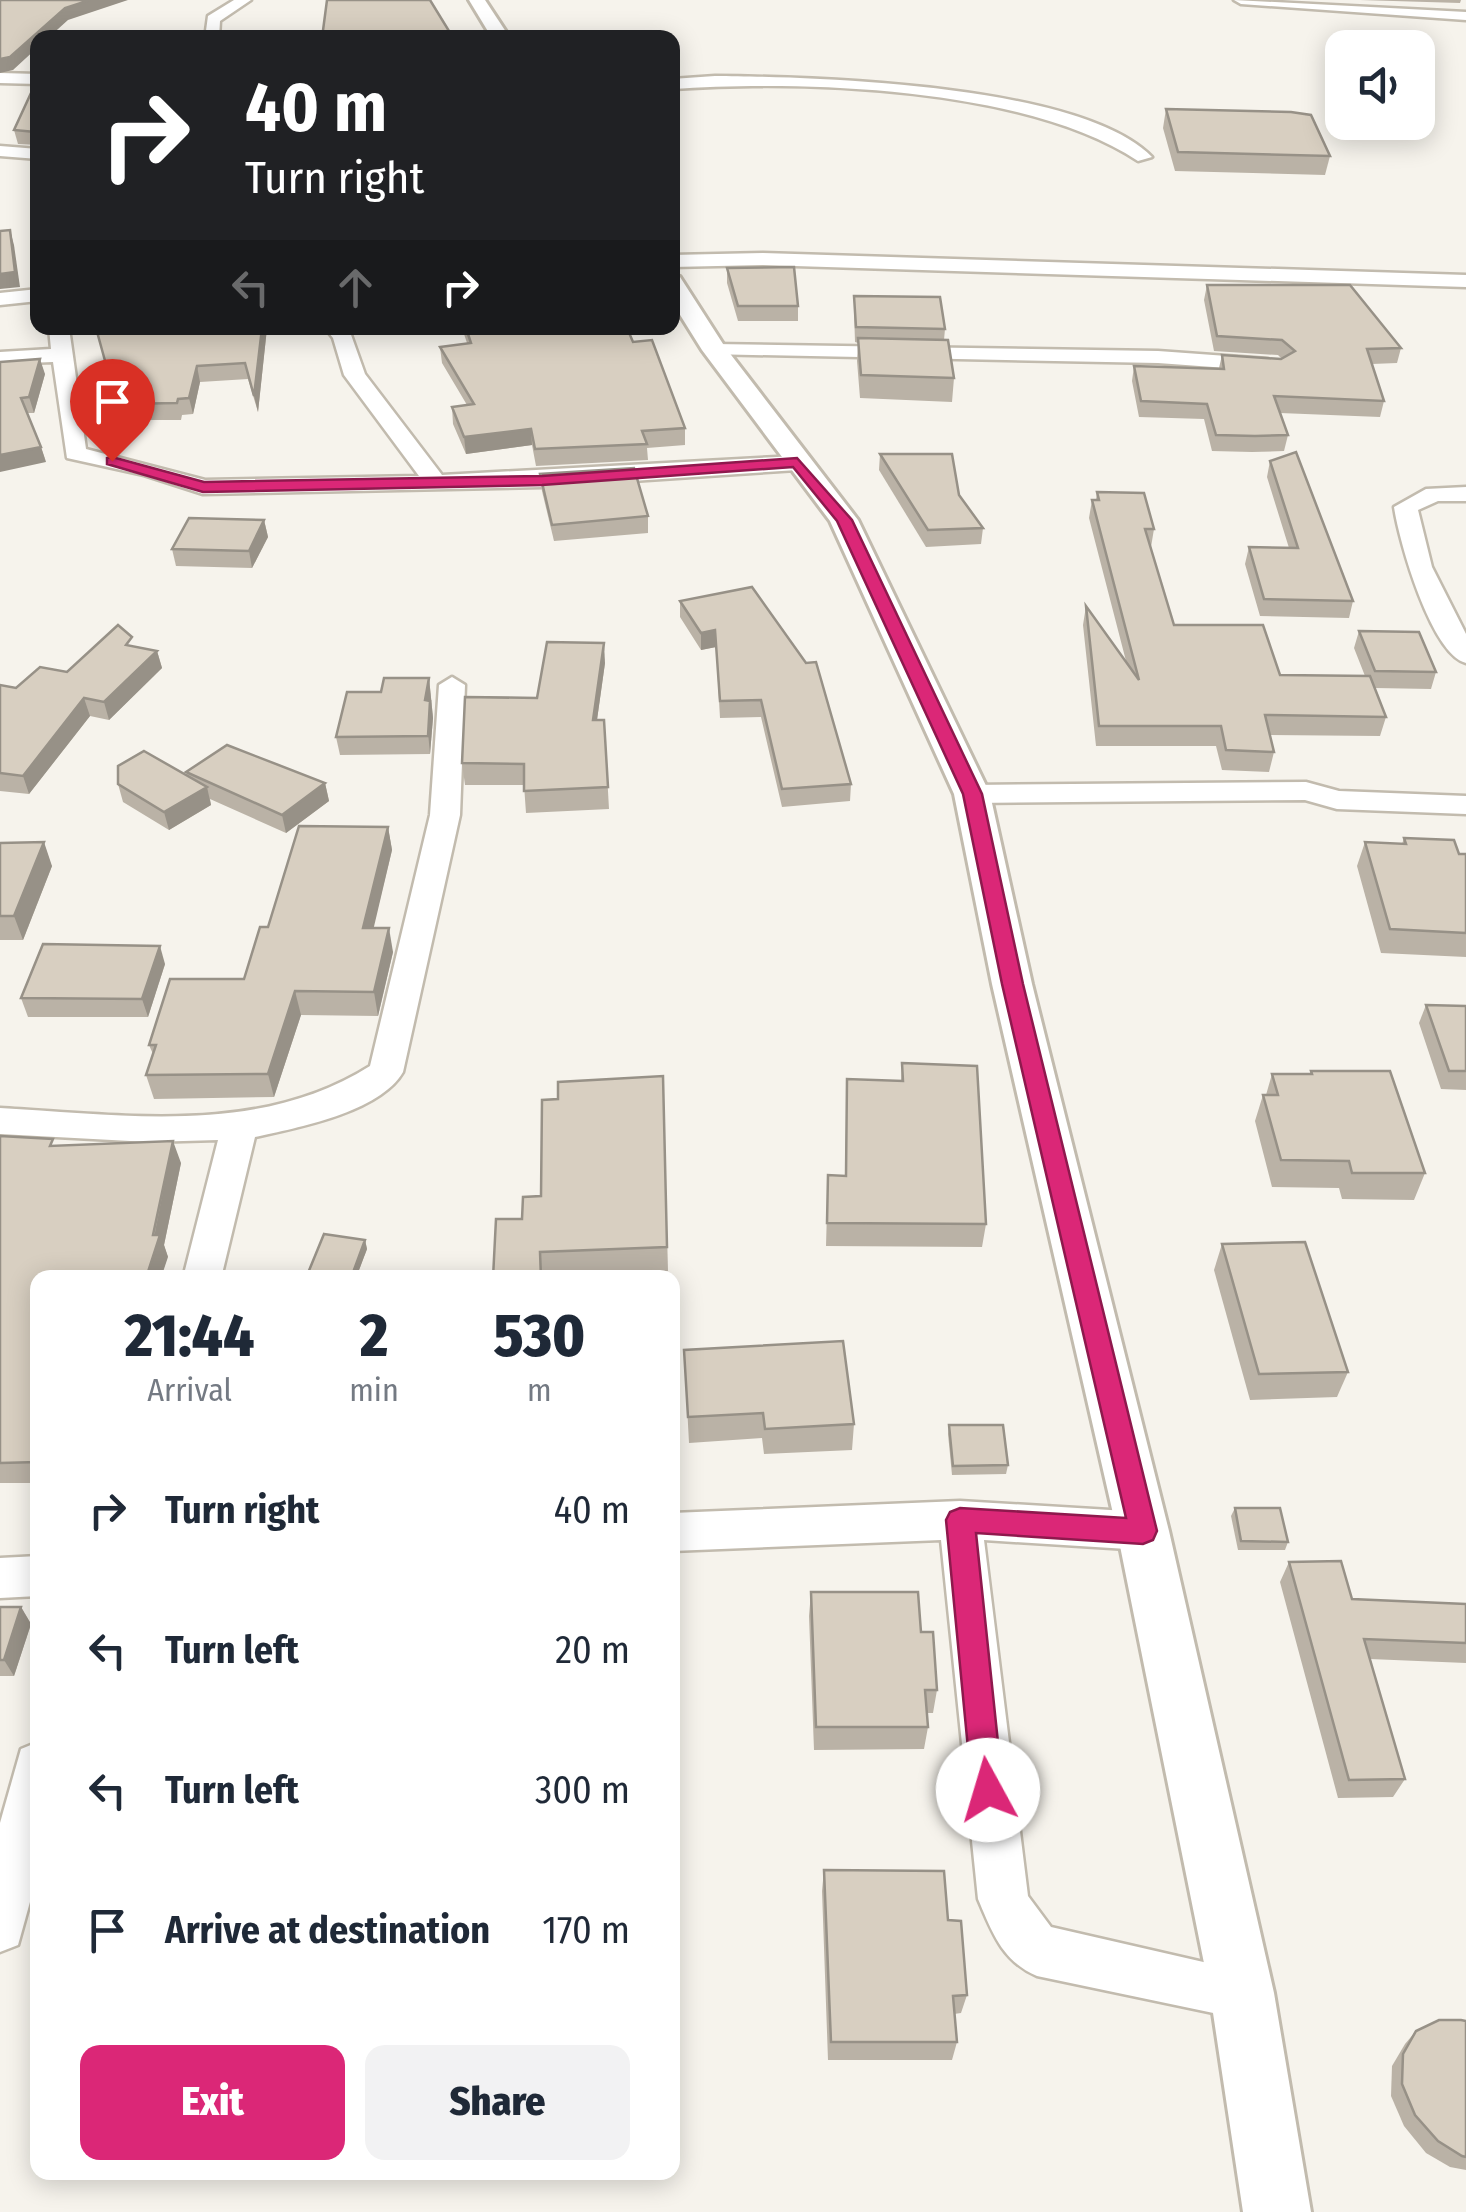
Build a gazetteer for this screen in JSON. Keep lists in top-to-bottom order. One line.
{"page":{"turn":["40 m","Turn right"],"eta":["21:44","Arrival","2","min","530","m"],"list":[{"name":"Turn right","value":"40 m"},{"name":"Turn left","value":"20 m"},{"name":"Turn left","value":"300 m"},{"name":"Arrive at destination","value":"170 m"}],"buttons":["Exit","Share"]}}
